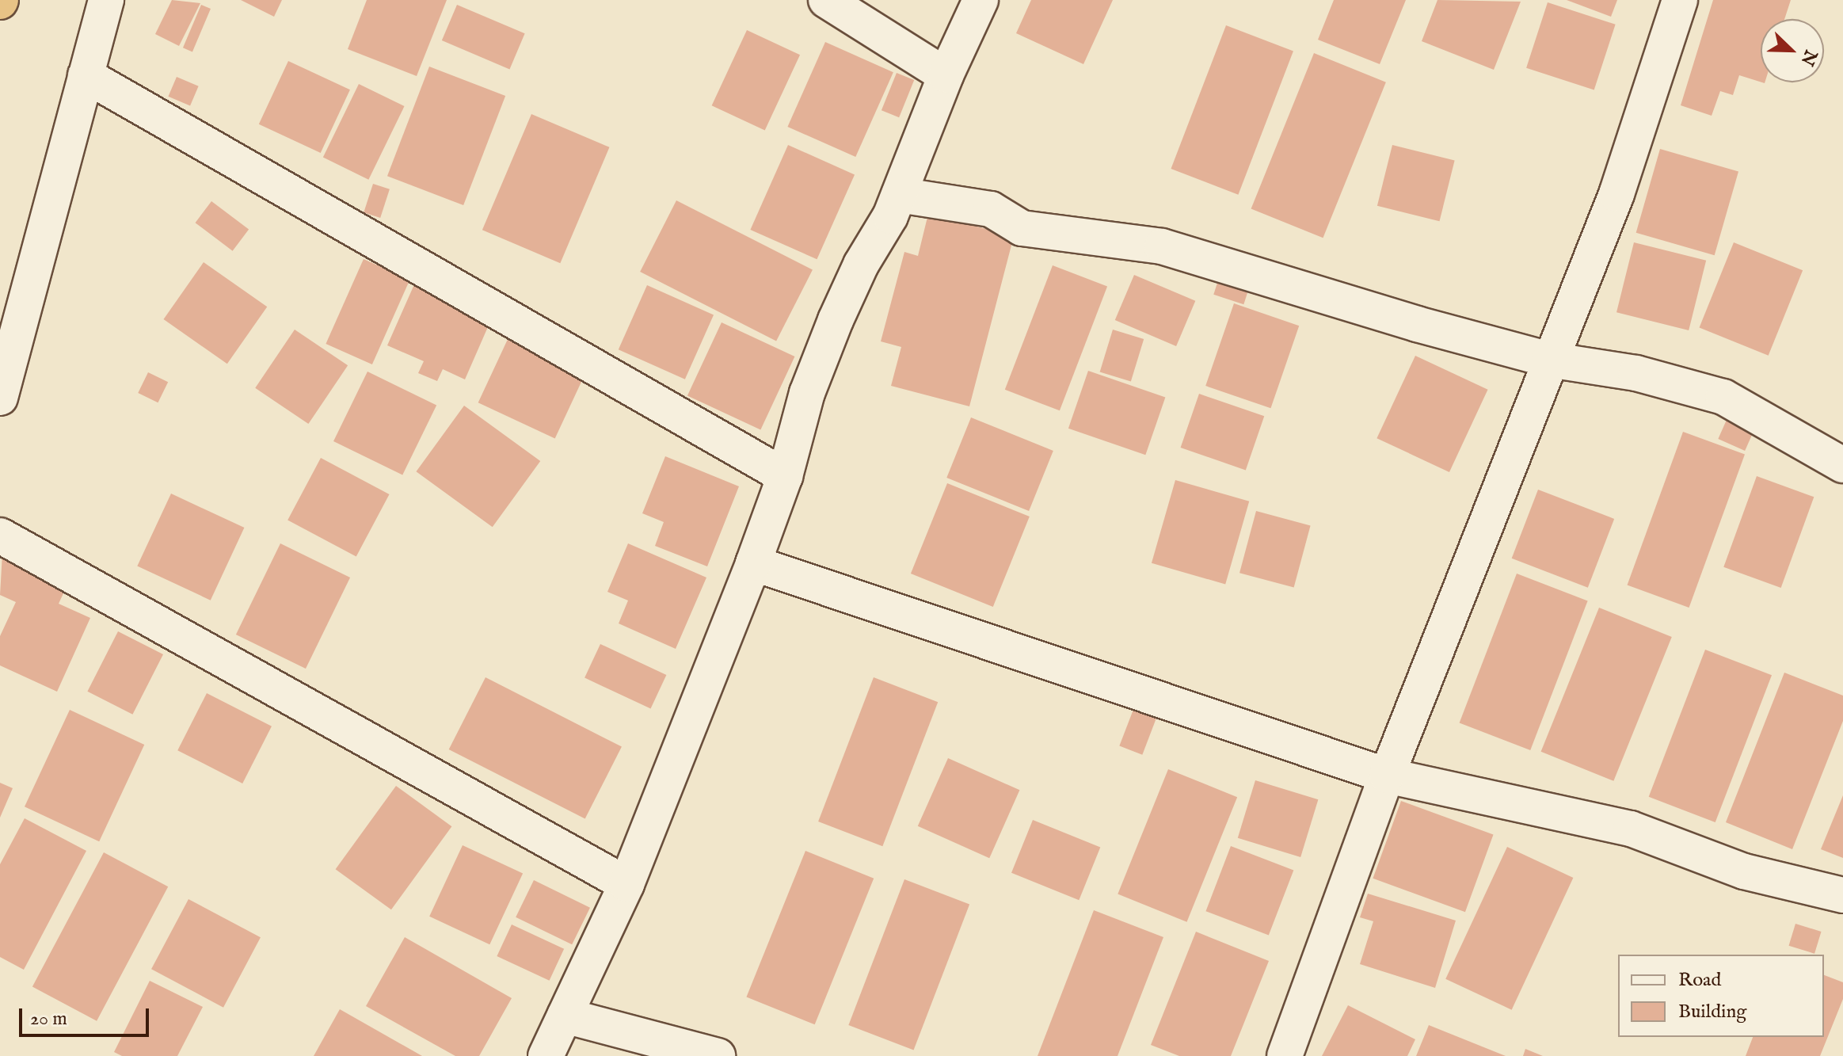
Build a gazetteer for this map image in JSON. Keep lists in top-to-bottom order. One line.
{"legend":["Road","Building"],"scale_bar":"20 m","north":"bottom right"}
